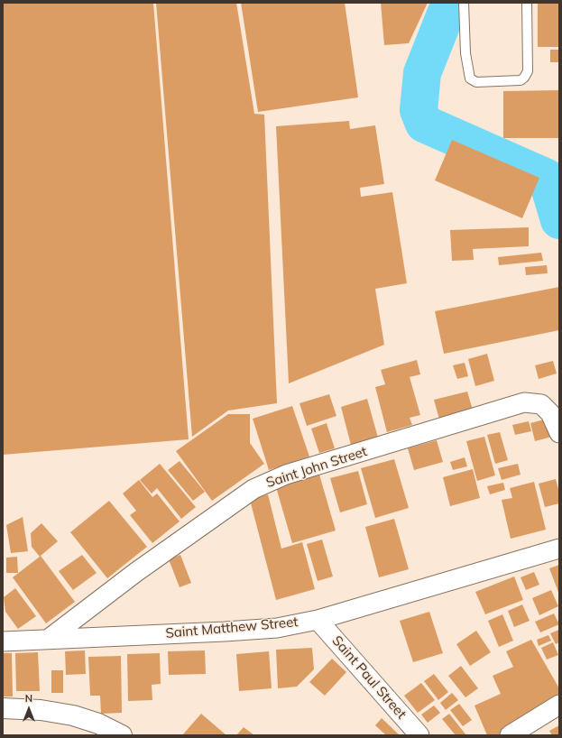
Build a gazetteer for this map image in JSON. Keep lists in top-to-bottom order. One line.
{"streets":{"street":["Saint John Street","Saint Matthew Street","Saint Paul Street"]},"crossings":[["Saint John Street","Saint Matthew Street"],["Saint Matthew Street","Saint Paul Street"]],"north":"top"}
